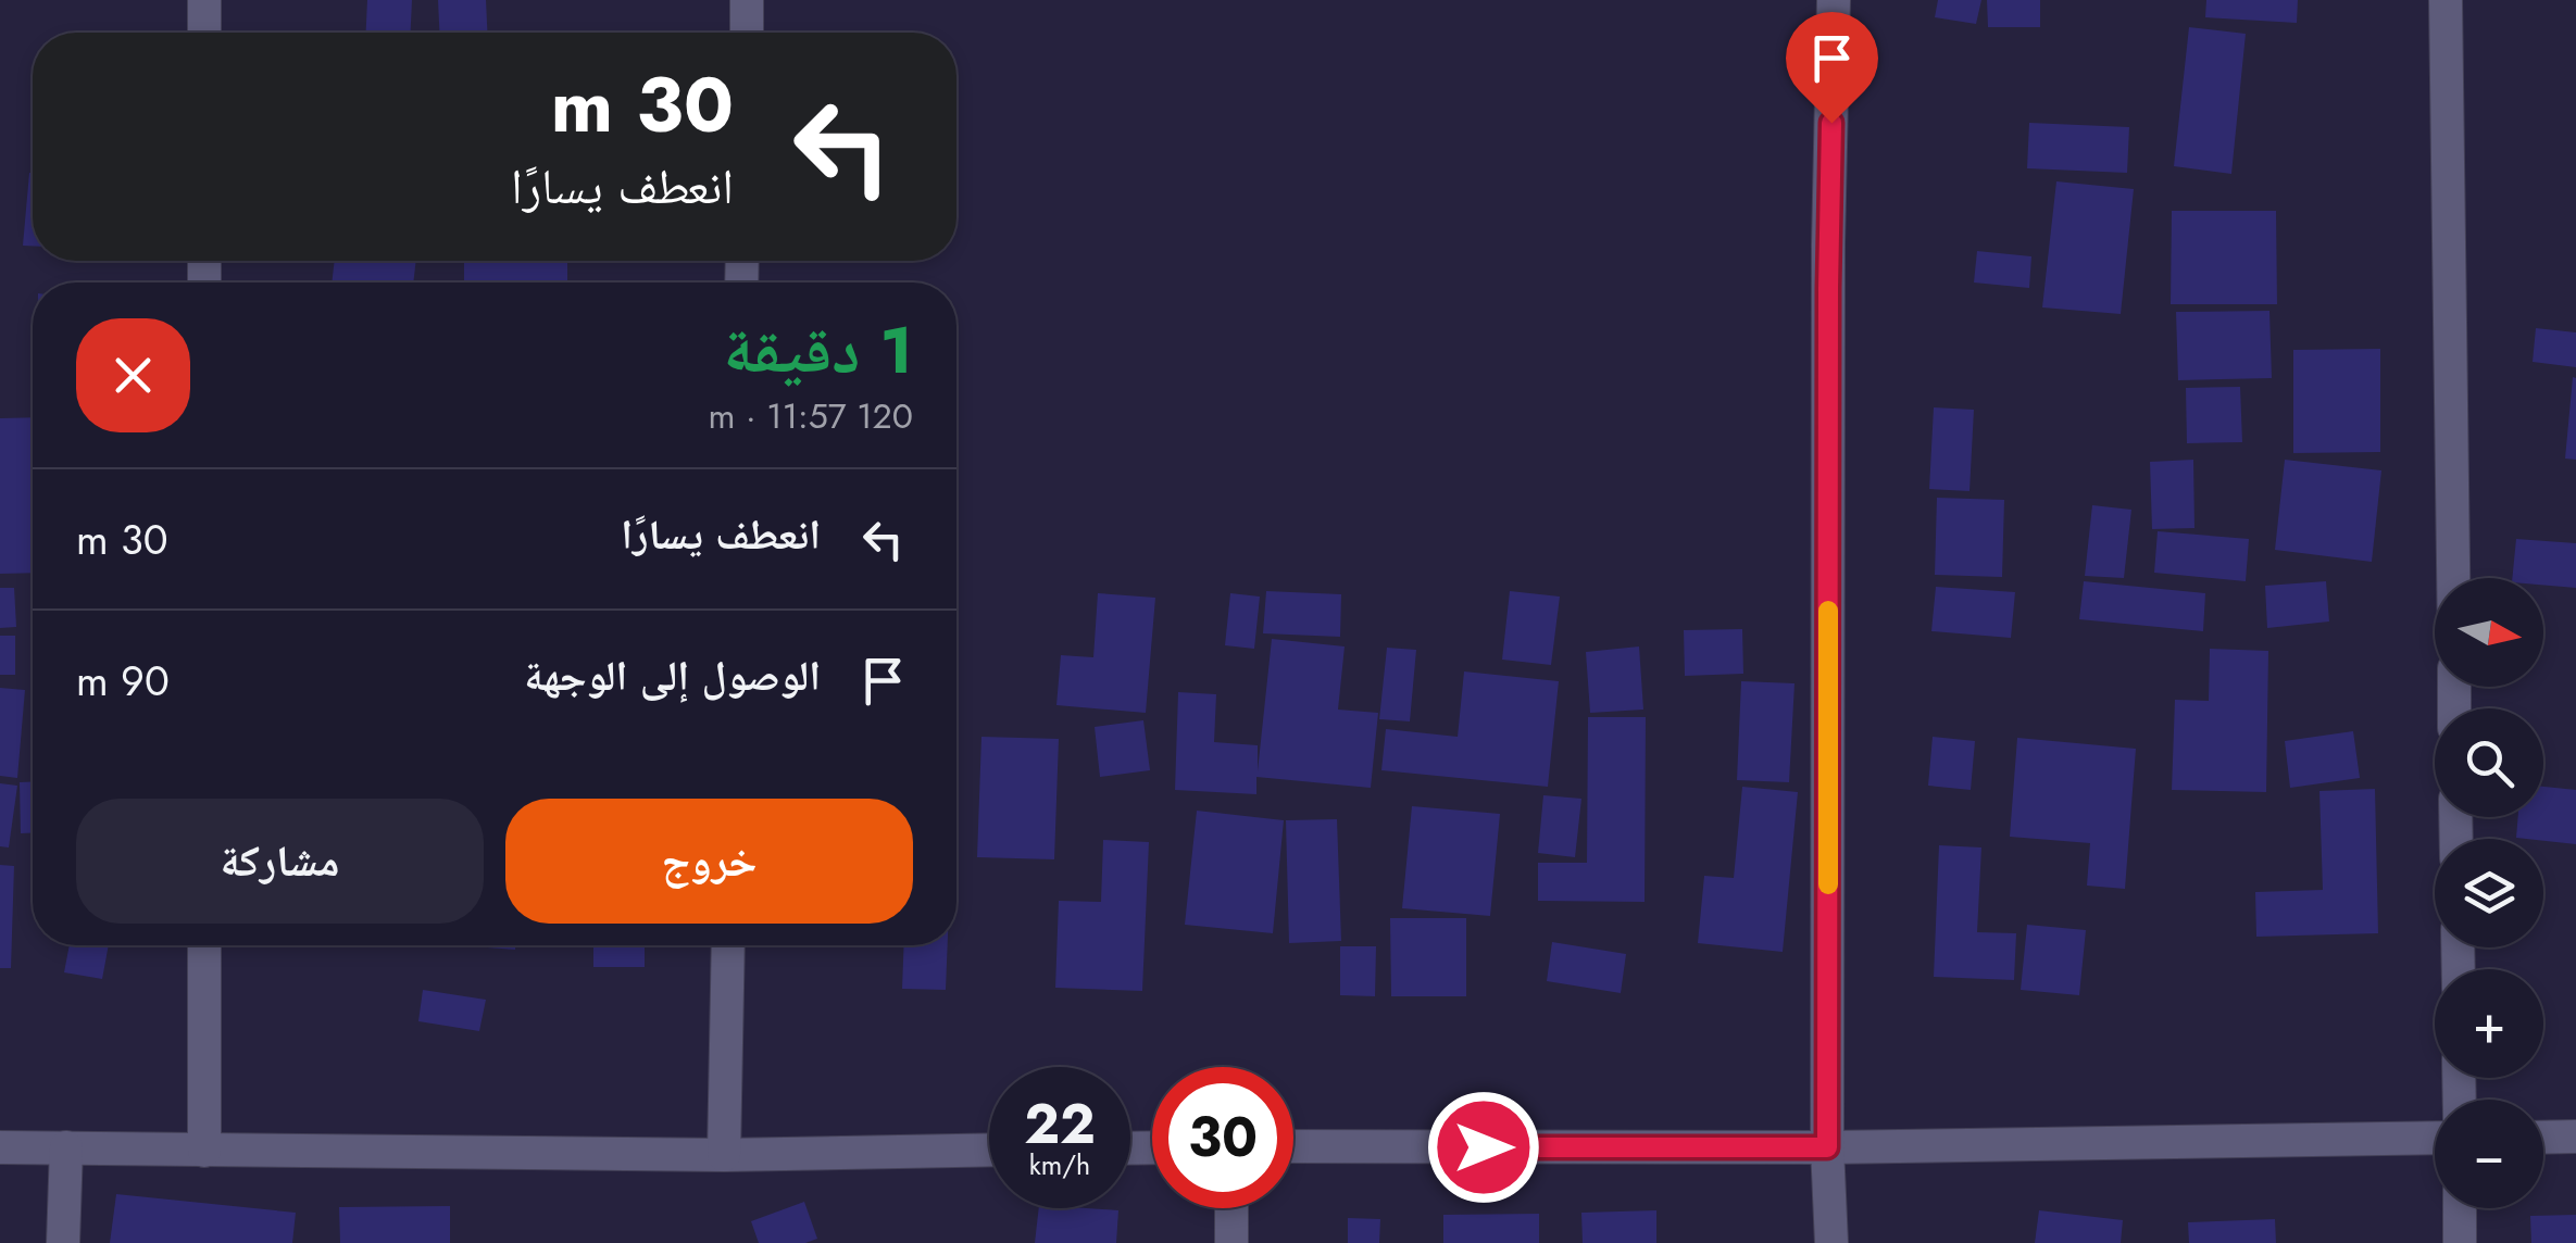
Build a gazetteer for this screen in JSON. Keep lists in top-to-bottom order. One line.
{"north":"right","page":{"turn":["30 m","انعطف يسارًا"],"heading":["1 دقيقة","120 m · 11:57"],"list":[{"name":"انعطف يسارًا","value":"30 m"},{"name":"الوصول إلى الوجهة","value":"90 m"}],"map_buttons":["+","−"],"buttons":["خروج","مشاركة"],"speed":"22 km/h","limit":"30"}}
